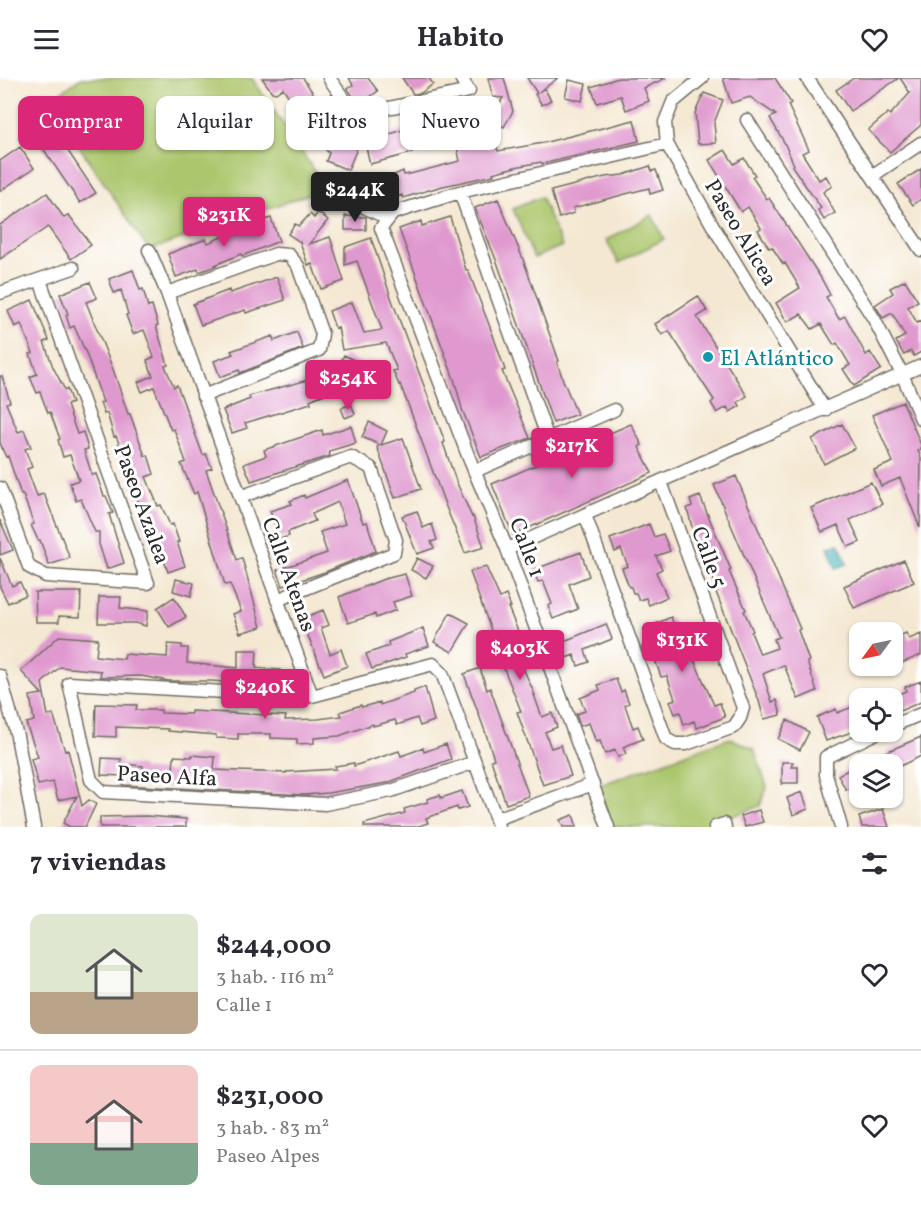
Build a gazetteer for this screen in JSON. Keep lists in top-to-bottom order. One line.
{"streets":{"street":["Paseo Alicea","Paseo Azalea","Calle 1","Calle 5","Calle Atenas","Paseo Alfa"]},"crossings":[["Calle Atenas","Paseo Alfa"]],"places":["El Atlántico"],"north":"bottom left","page":{"header":"Habito","chip":["Comprar","Alquilar","Filtros","Nuevo"],"price":["$244K","$231K","$254K","$217K","$131K","$403K","$240K"],"heading":"7 viviendas","list":[{"name":"$244,000","note":"3 hab. · 116 m² · Calle 1"},{"name":"$231,000","note":"3 hab. · 83 m² · Paseo Alpes"}]}}
